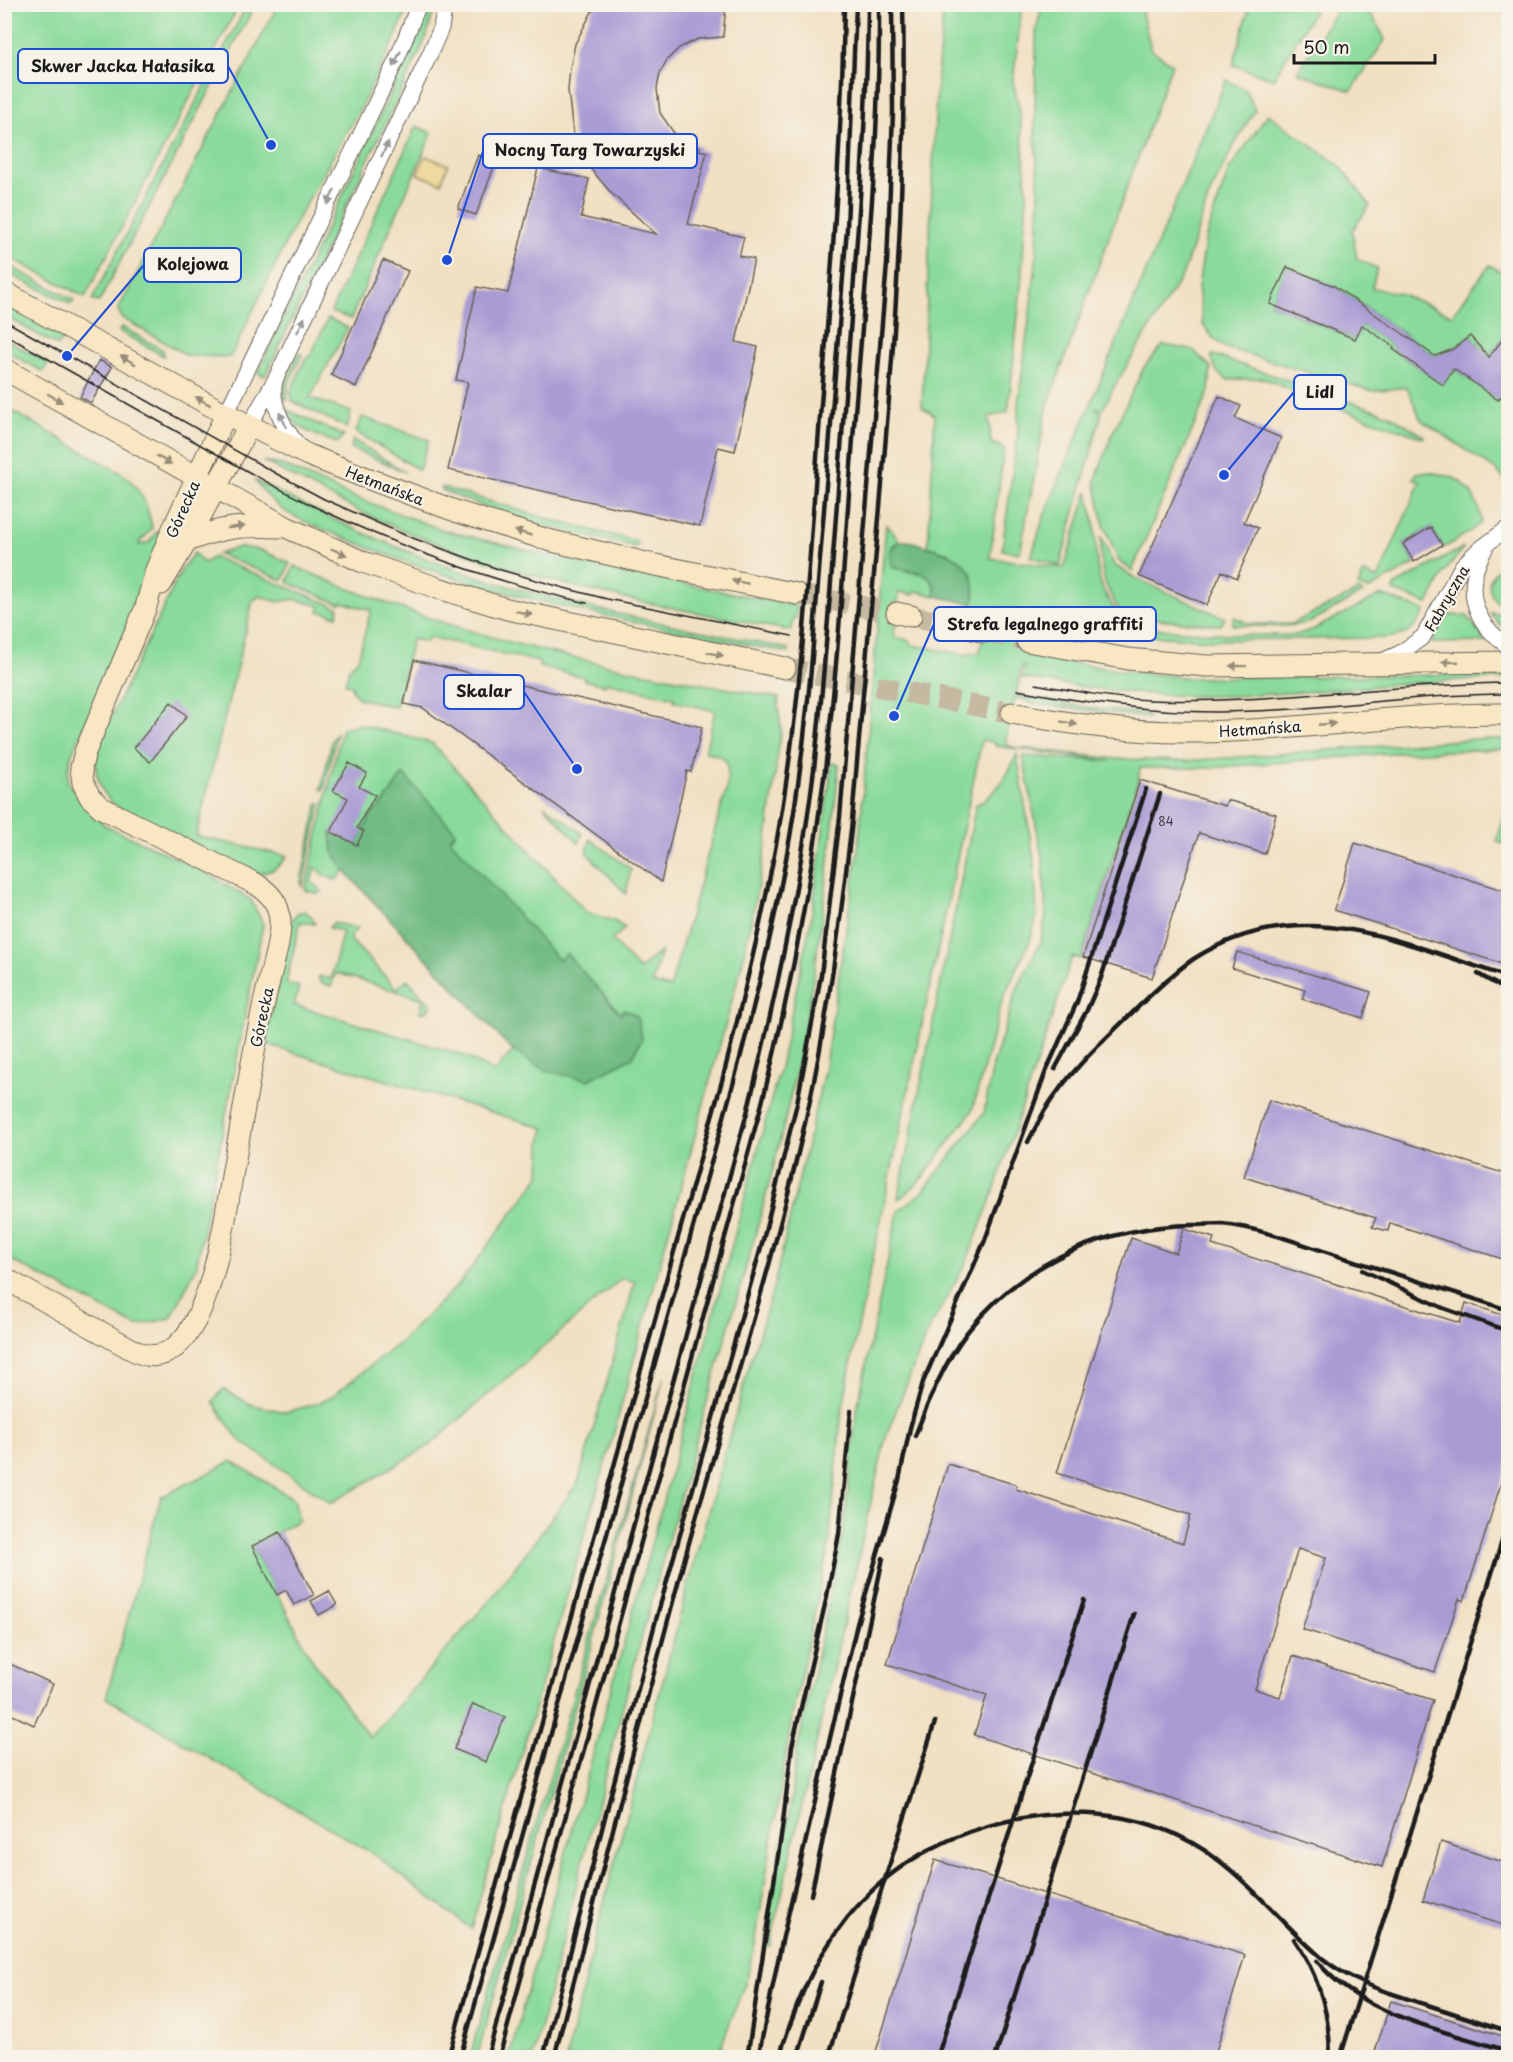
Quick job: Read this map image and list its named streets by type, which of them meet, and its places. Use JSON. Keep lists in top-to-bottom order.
{
  "streets": {
    "main road": ["Hetmańska", "Górecka"],
    "street": ["Fabryczna"]
  },
  "crossings": [
    ["Hetmańska", "Górecka"]
  ],
  "places": [
    "Skwer Jacka Hałasika",
    "Nocny Targ Towarzyski",
    "Kolejowa",
    "Lidl",
    "Strefa legalnego graffiti",
    "Skalar"
  ],
  "house_numbers": ["84"],
  "scale_bar": "50 m"
}
